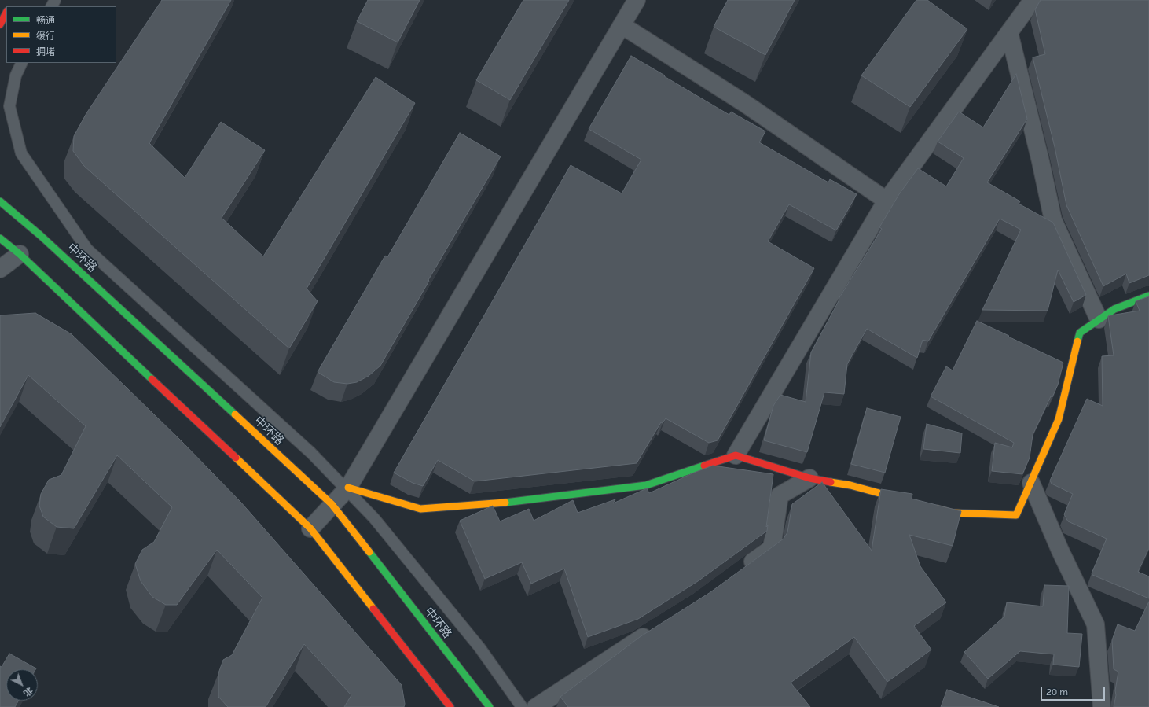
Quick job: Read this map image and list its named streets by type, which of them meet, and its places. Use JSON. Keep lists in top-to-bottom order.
{
  "streets": {
    "street": ["中环路"]
  },
  "legend": ["畅通", "缓行", "拥堵"],
  "scale_bar": "20 m",
  "north": "bottom right"
}
